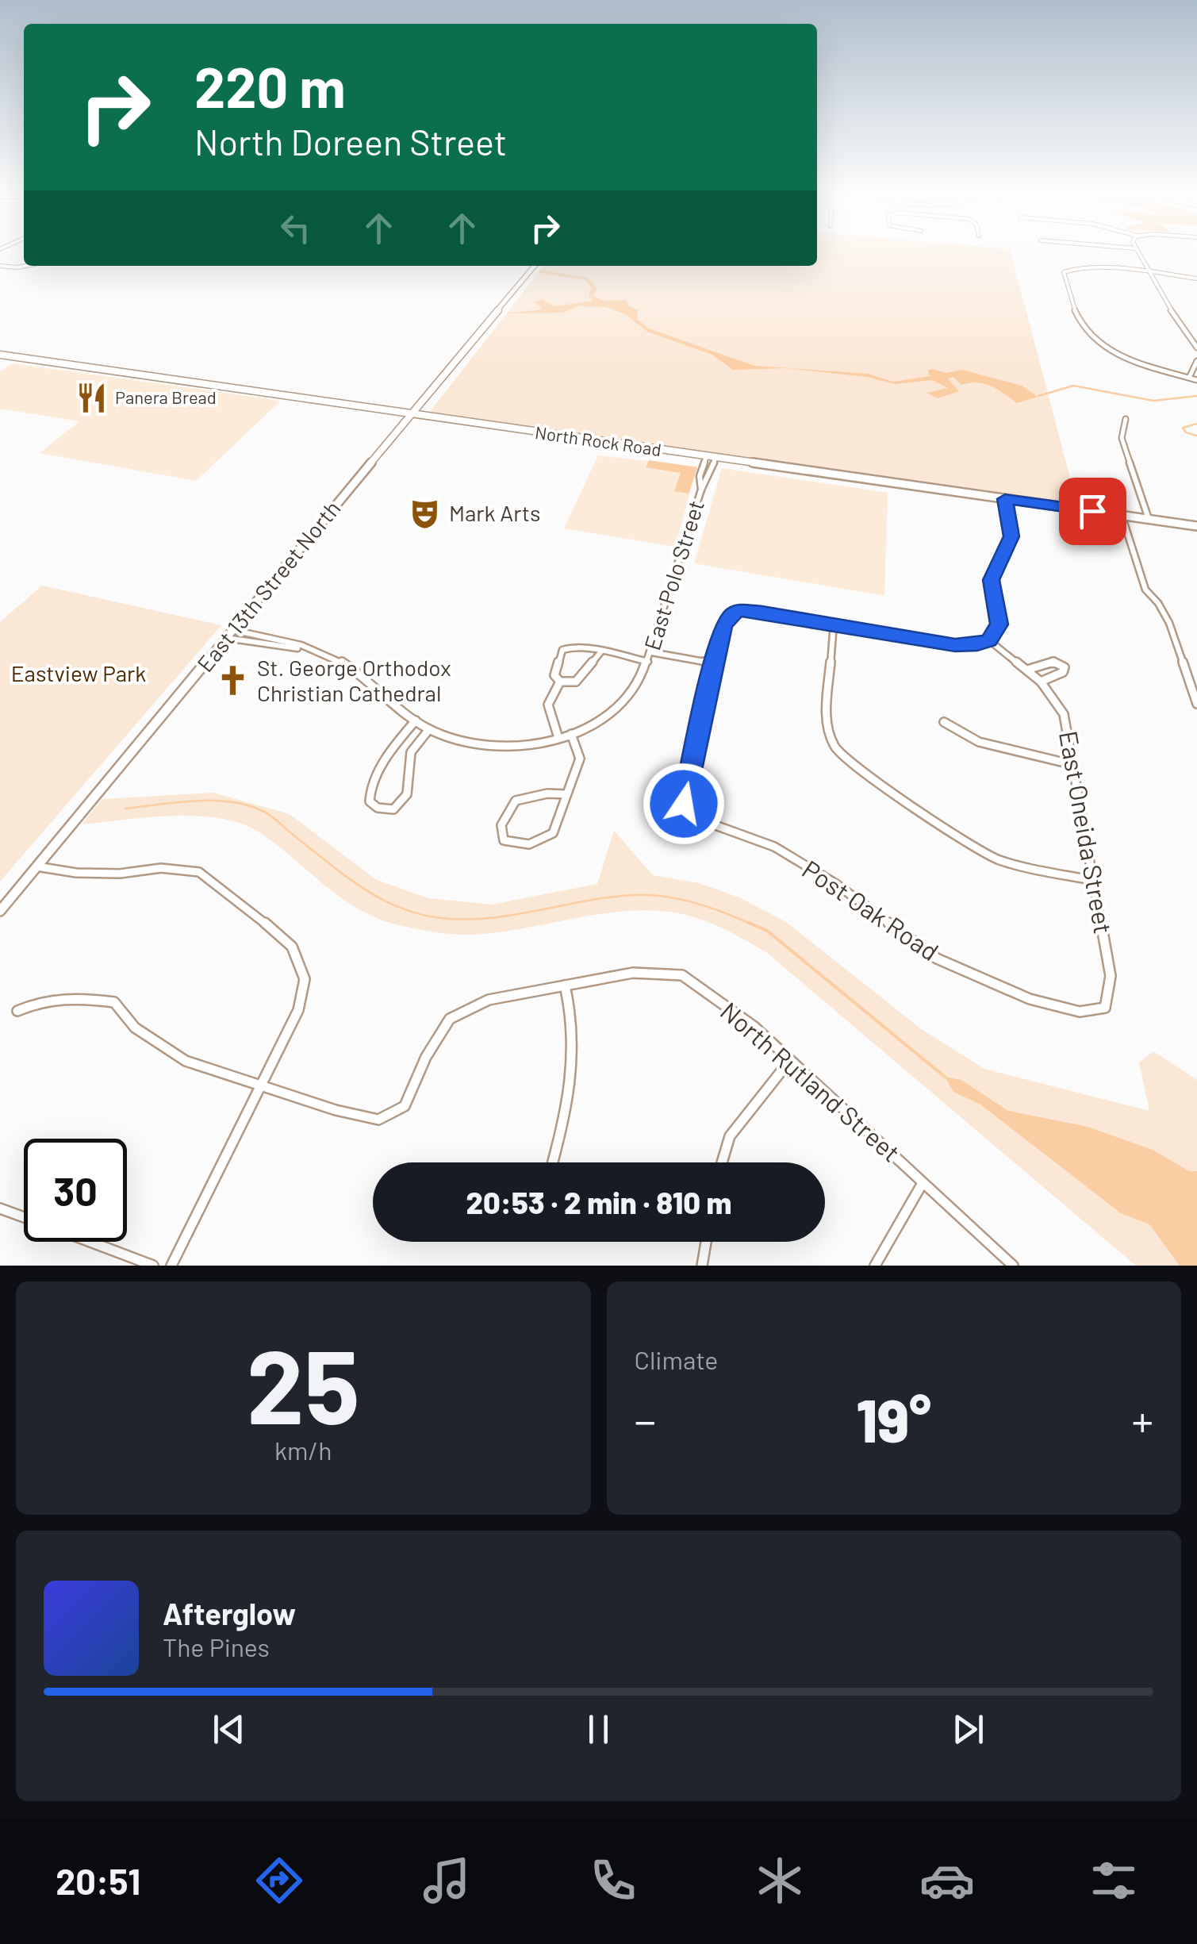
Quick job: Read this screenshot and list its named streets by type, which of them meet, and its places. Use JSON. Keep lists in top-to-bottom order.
{
  "streets": {
    "main road": ["North Rock Road", "East 13th Street North"],
    "street": [
      "East Polo Street",
      "East Oneida Street",
      "Post Oak Road",
      "North Rutland Street"
    ]
  },
  "crossings": [
    ["North Rock Road", "East Polo Street"],
    ["North Rock Road", "East 13th Street North"],
    ["East Oneida Street", "Post Oak Road"]
  ],
  "parks": ["Eastview Park"],
  "places": {
    "restaurant": ["Panera Bread"],
    "theatre": ["Mark Arts"],
    "church": ["St. George Orthodox Christian Cathedral"]
  },
  "page": {
    "turn": ["220 m", "North Doreen Street"],
    "limit": "30",
    "trip": "20:53 · 2 min · 810 m",
    "tile": [
      ["25", "km/h"],
      "Climate"
    ],
    "heat": ["−", "19°", "+"],
    "song": ["Afterglow", "The Pines"],
    "tabs": "20:51"
  }
}
